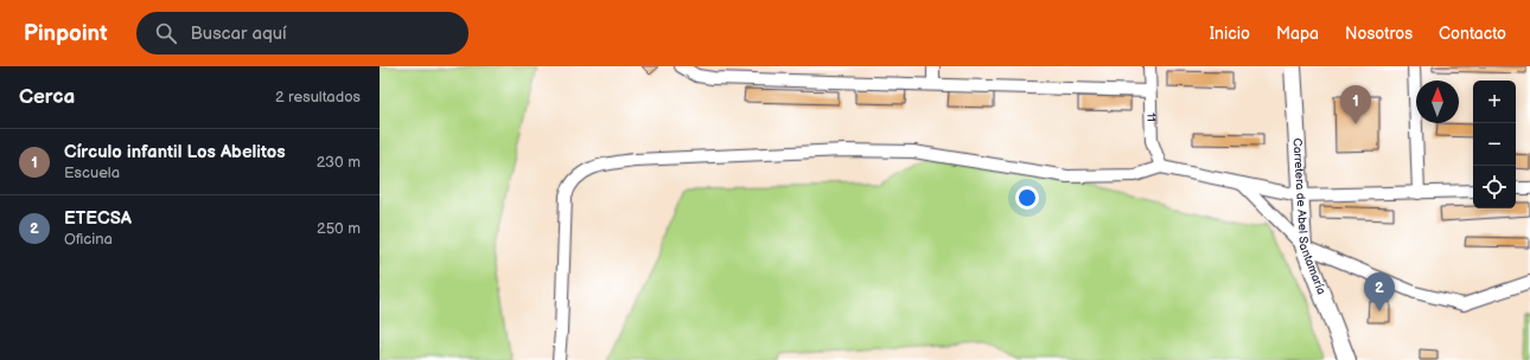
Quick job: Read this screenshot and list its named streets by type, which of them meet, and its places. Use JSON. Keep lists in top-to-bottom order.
{
  "streets": {
    "main road": ["Carretera de Abel Santamaría"],
    "street": ["11"]
  },
  "north": "top",
  "page": {
    "header": "Pinpoint",
    "search": "Buscar aquí",
    "nav": [
      "Inicio",
      "Mapa",
      "Nosotros",
      "Contacto"
    ],
    "heading": ["Cerca", "2 resultados"],
    "map_buttons": ["+", "−"],
    "pins": ["1", "2"],
    "list": [
      {
        "mark": "1",
        "name": "Círculo infantil Los Abelitos",
        "note": "Escuela",
        "value": "230 m"
      },
      {
        "mark": "2",
        "name": "ETECSA",
        "note": "Oficina",
        "value": "250 m"
      }
    ]
  }
}
